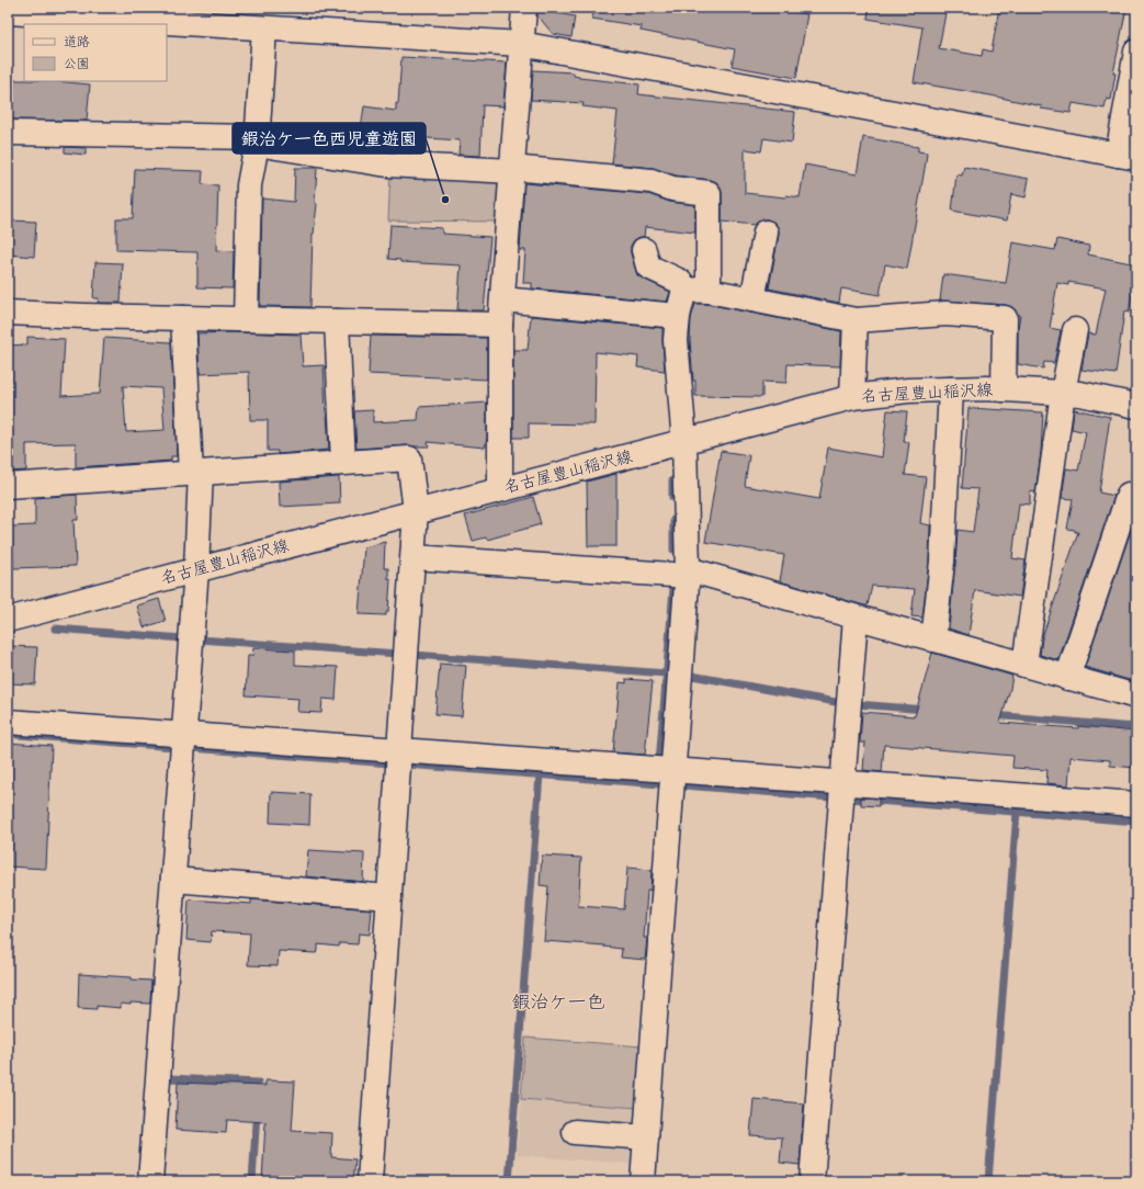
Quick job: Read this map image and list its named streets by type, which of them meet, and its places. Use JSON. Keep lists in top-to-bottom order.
{
  "streets": {
    "street": ["名古屋豊山稲沢線"]
  },
  "districts": ["鍜治ケ一色"],
  "places": ["鍜治ケ一色西児童遊園"],
  "legend": ["道路", "公園"]
}
